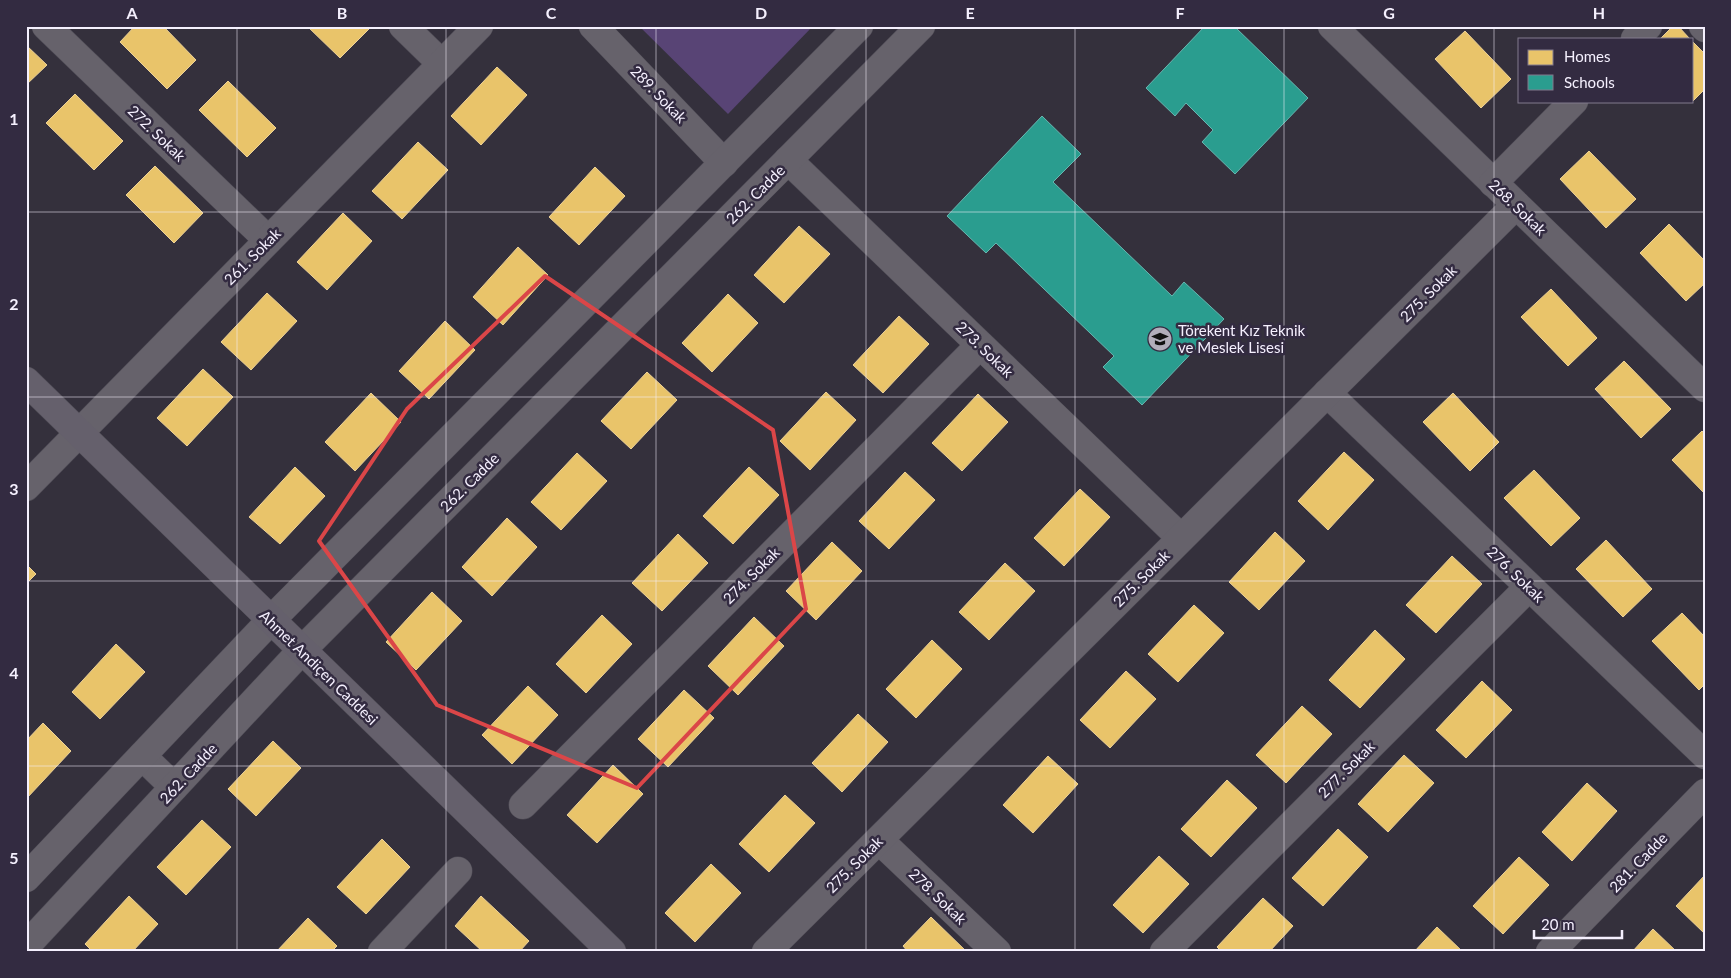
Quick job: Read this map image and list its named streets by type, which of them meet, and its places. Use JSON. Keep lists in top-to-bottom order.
{
  "streets": {
    "main road": ["Ahmet Andiçen Caddesi"],
    "street": [
      "289. Sokak",
      "272. Sokak",
      "262. Cadde",
      "268. Sokak",
      "261. Sokak",
      "275. Sokak",
      "273. Sokak",
      "276. Sokak",
      "274. Sokak",
      "277. Sokak",
      "281. Cadde",
      "278. Sokak"
    ]
  },
  "crossings": [
    ["272. Sokak", "261. Sokak"],
    ["262. Cadde", "273. Sokak"],
    ["262. Cadde", "Ahmet Andiçen Caddesi"],
    ["268. Sokak", "275. Sokak"],
    ["261. Sokak", "Ahmet Andiçen Caddesi"],
    ["275. Sokak", "273. Sokak"],
    ["275. Sokak", "276. Sokak"],
    ["275. Sokak", "278. Sokak"],
    ["273. Sokak", "274. Sokak"],
    ["276. Sokak", "277. Sokak"]
  ],
  "places": {
    "school or university": ["Törekent Kız Teknik ve Meslek Lisesi"]
  },
  "legend": ["Homes", "Schools"],
  "scale_bar": "20 m",
  "grid": {
    "columns": [
      "A",
      "B",
      "C",
      "D",
      "E",
      "F",
      "G",
      "H"
    ],
    "rows": [
      "1",
      "2",
      "3",
      "4",
      "5"
    ]
  }
}
